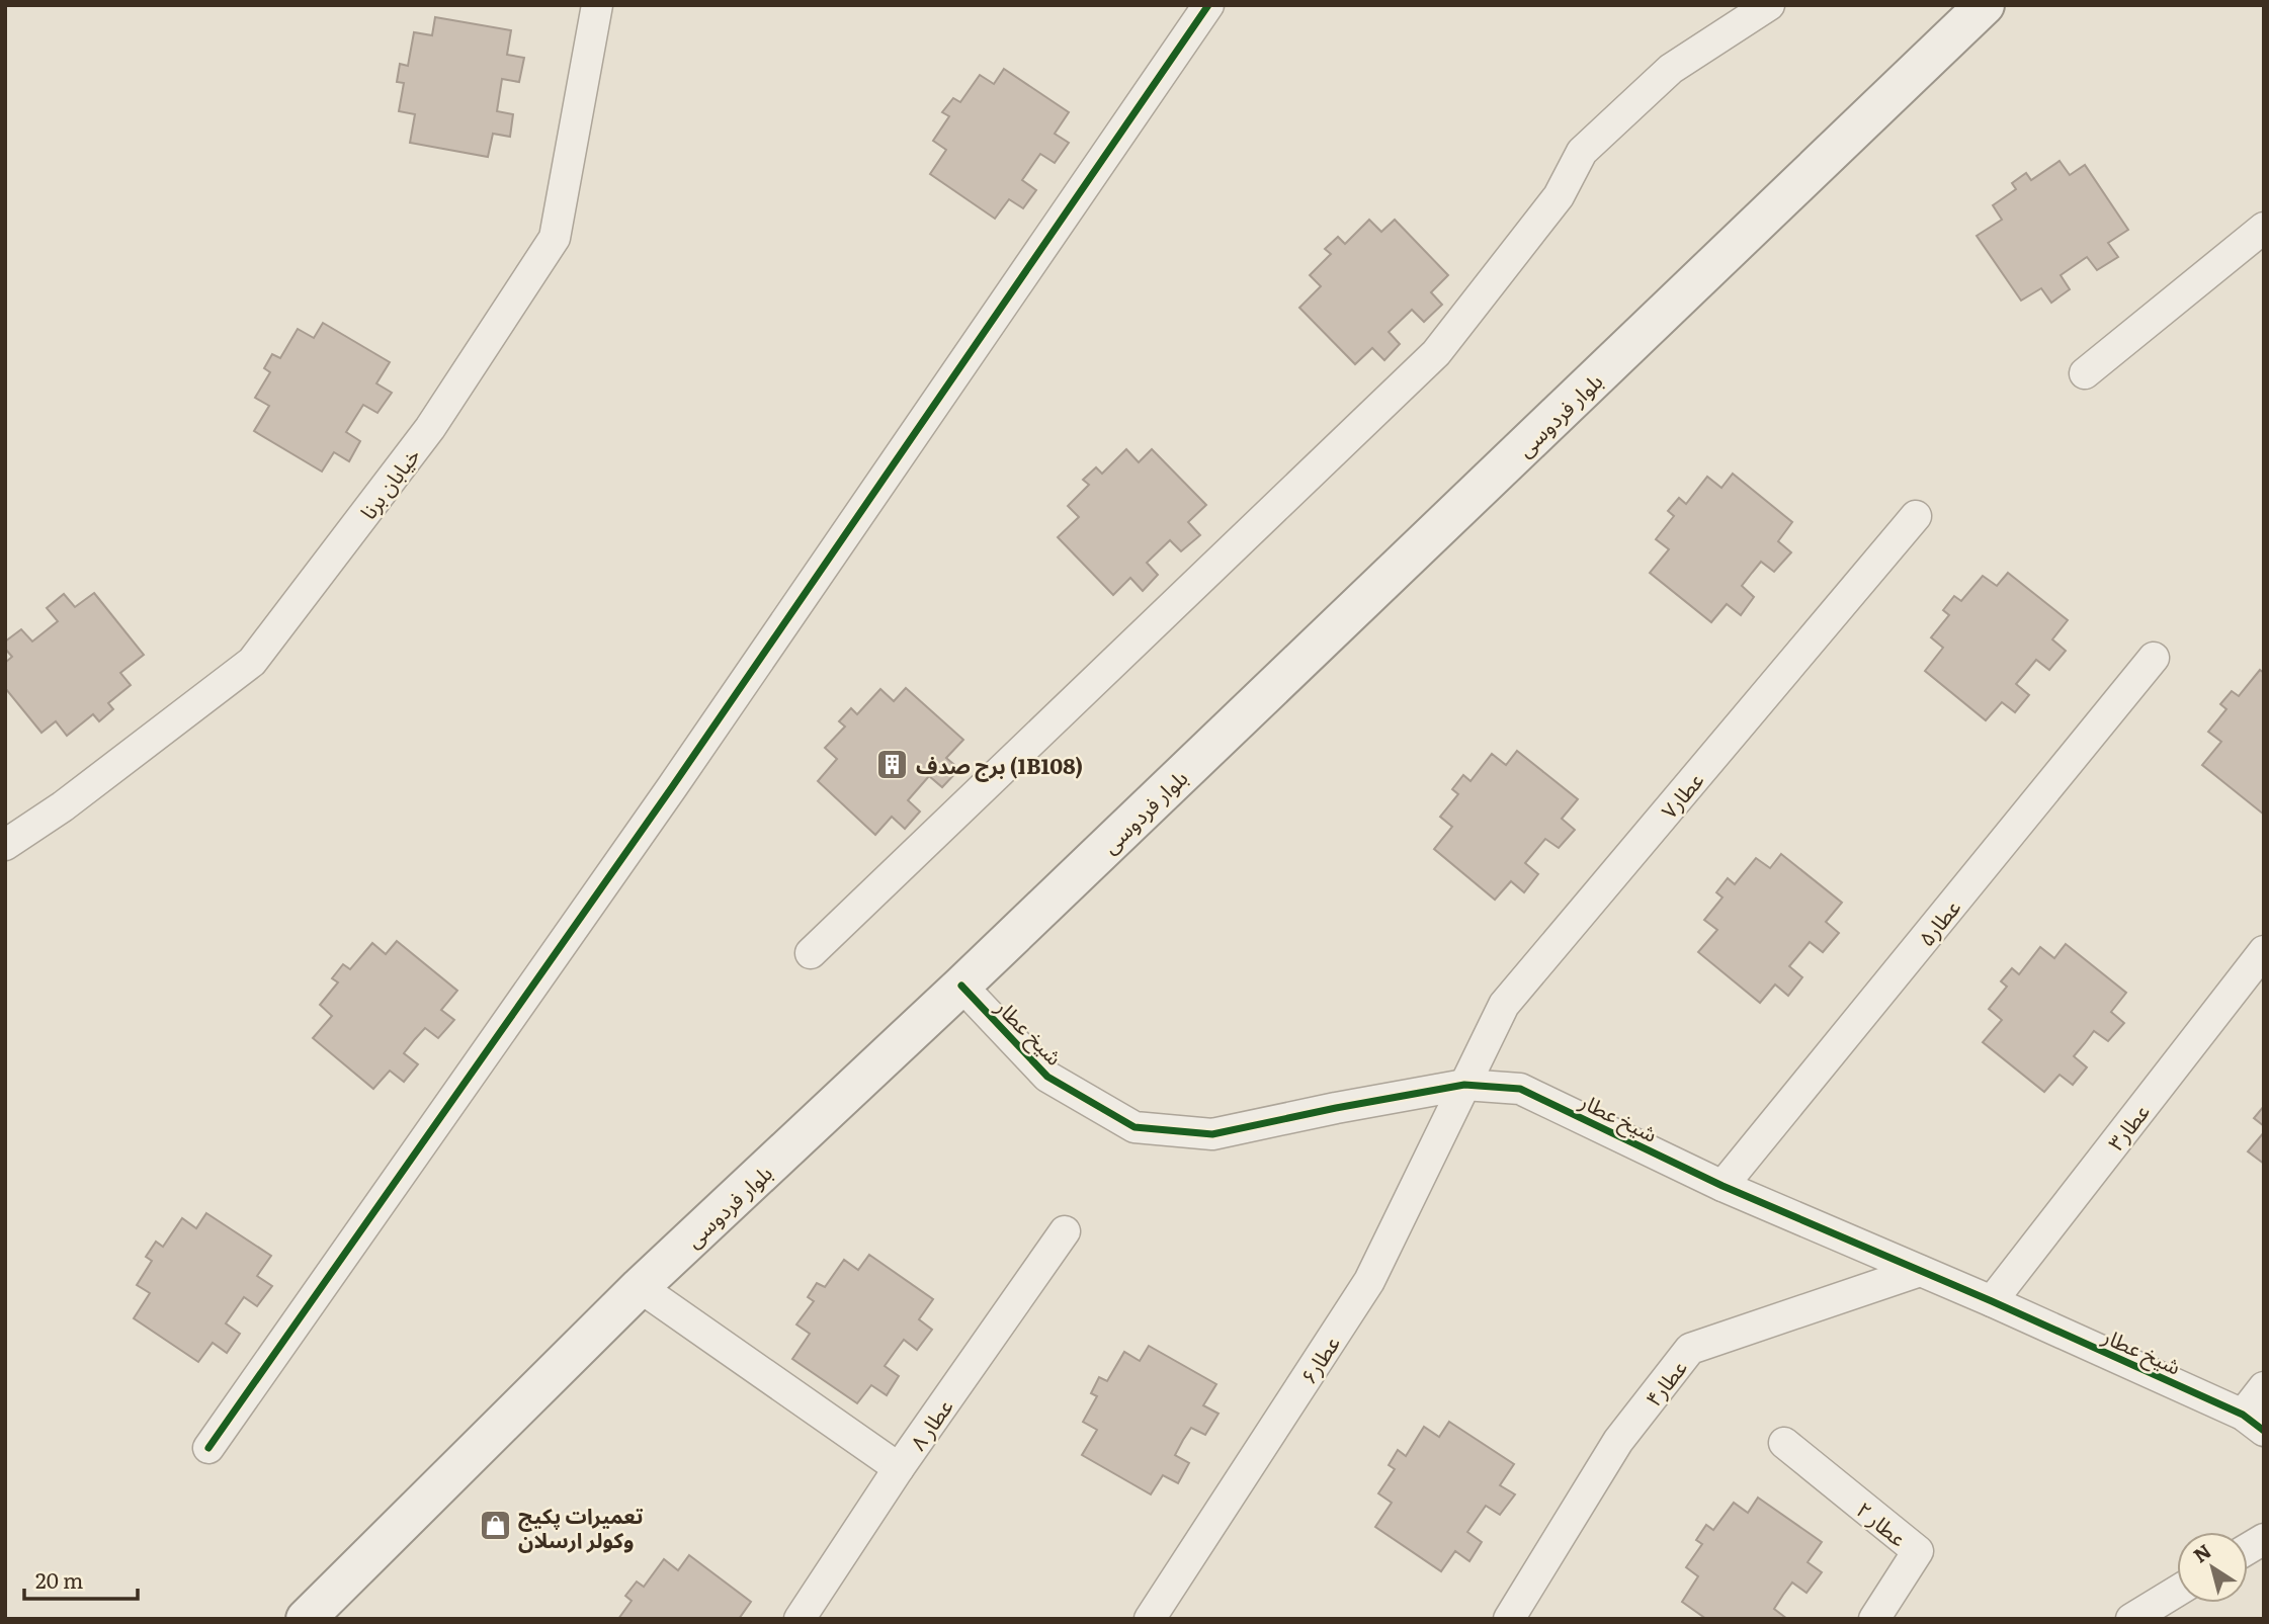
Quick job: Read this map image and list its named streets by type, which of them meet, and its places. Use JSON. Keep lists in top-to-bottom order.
{
  "streets": {
    "main road": ["بلوار فردوسی"],
    "street": [
      "خیابان برنا",
      "عطار۷",
      "عطار۵",
      "شیخ عطار",
      "عطار۳",
      "عطار۶",
      "عطار۴",
      "عطار ۸",
      "عطار ۲"
    ]
  },
  "crossings": [
    ["بلوار فردوسی", "شیخ عطار"],
    ["عطار۷", "شیخ عطار"],
    ["عطار۷", "عطار۶"],
    ["عطار۵", "شیخ عطار"],
    ["شیخ عطار", "عطار۳"],
    ["شیخ عطار", "عطار۶"],
    ["شیخ عطار", "عطار۴"]
  ],
  "places": {
    "building": ["برج صدف (1B108)"],
    "shop": ["تعمیرات پکیج وکولر ارسلان"]
  },
  "scale_bar": "20 m",
  "north": "top left"
}
